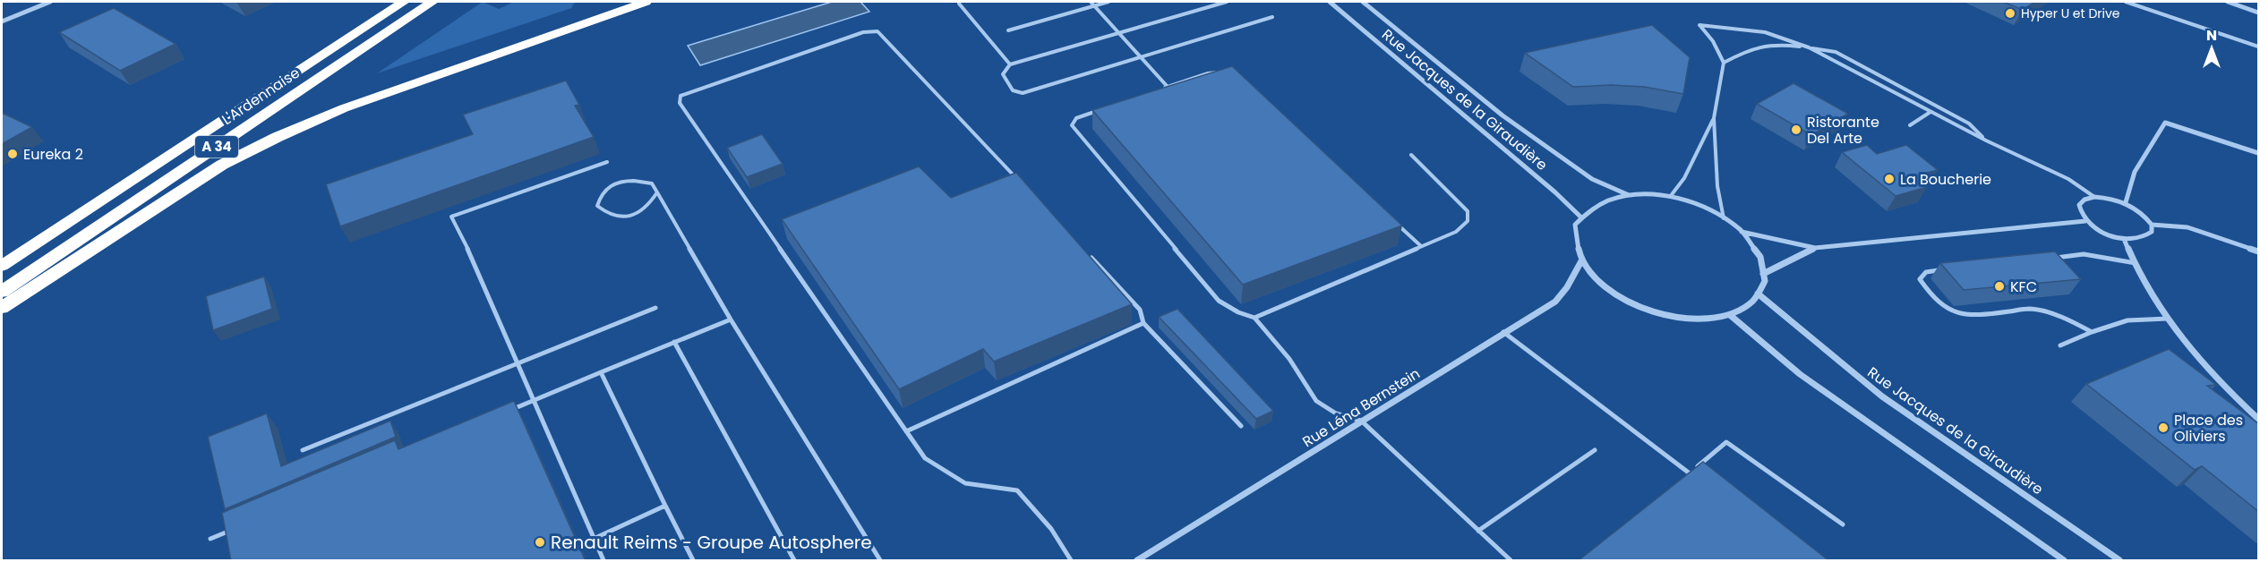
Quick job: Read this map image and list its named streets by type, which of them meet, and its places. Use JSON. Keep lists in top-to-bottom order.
{
  "streets": {
    "highway": ["L'Ardennaise", "A 34"],
    "street": ["Rue Jacques de la Giraudière", "Rue Léna Bernstein"]
  },
  "crossings": [
    ["Rue Jacques de la Giraudière", "Rue Léna Bernstein"]
  ],
  "places": [
    "Hyper U et Drive",
    "Ristorante Del Arte",
    "Eureka 2",
    "La Boucherie",
    "KFC",
    "Place des Oliviers",
    "Renault Reims - Groupe Autosphere"
  ],
  "north": "top"
}
